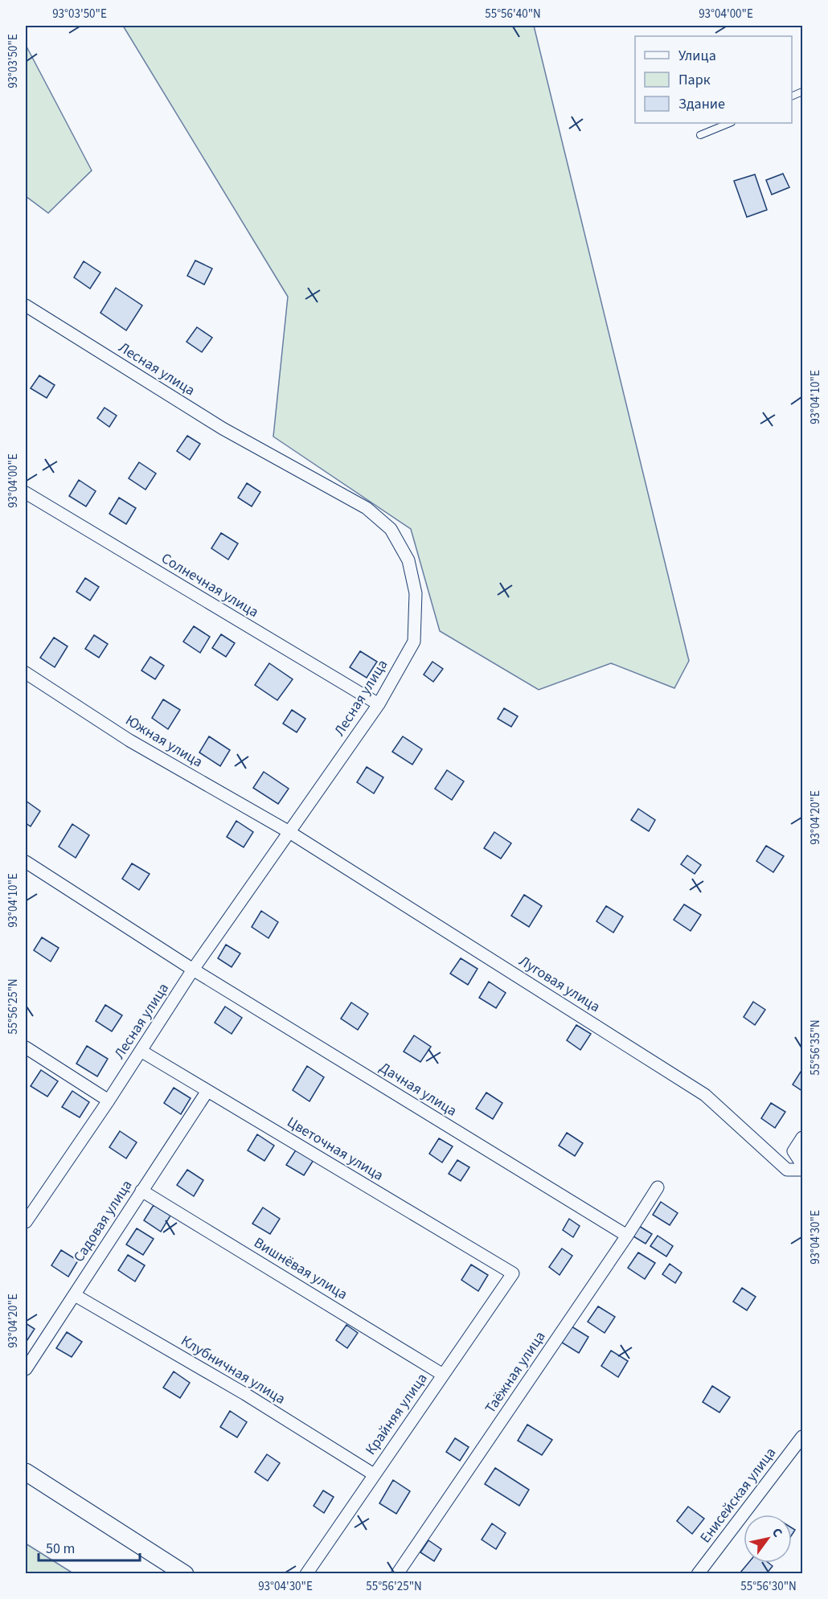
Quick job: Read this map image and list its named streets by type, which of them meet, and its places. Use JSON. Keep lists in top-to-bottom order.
{
  "streets": {
    "street": [
      "Лесная улица",
      "Солнечная улица",
      "Южная улица",
      "Луговая улица",
      "Дачная улица",
      "Цветочная улица",
      "Садовая улица",
      "Вишнёвая улица",
      "Клубничная улица",
      "Таёжная улица",
      "Крайняя улица",
      "Енисейская улица"
    ]
  },
  "crossings": [
    ["Лесная улица", "Солнечная улица"],
    ["Лесная улица", "Южная улица"],
    ["Лесная улица", "Луговая улица"],
    ["Лесная улица", "Дачная улица"],
    ["Лесная улица", "Цветочная улица"],
    ["Южная улица", "Луговая улица"],
    ["Дачная улица", "Таёжная улица"],
    ["Цветочная улица", "Садовая улица"],
    ["Цветочная улица", "Крайняя улица"],
    ["Садовая улица", "Вишнёвая улица"],
    ["Садовая улица", "Клубничная улица"],
    ["Вишнёвая улица", "Крайняя улица"],
    ["Клубничная улица", "Крайняя улица"]
  ],
  "legend": ["Улица", "Парк", "Здание"],
  "scale_bar": "50 m",
  "north": "top right",
  "coordinates": [
    "93°03'50\"E",
    "55°56'40\"N",
    "93°04'00\"E",
    "93°04'10\"E",
    "93°04'20\"E",
    "55°56'25\"N",
    "55°56'35\"N",
    "93°04'30\"E",
    "55°56'30\"N"
  ]
}
